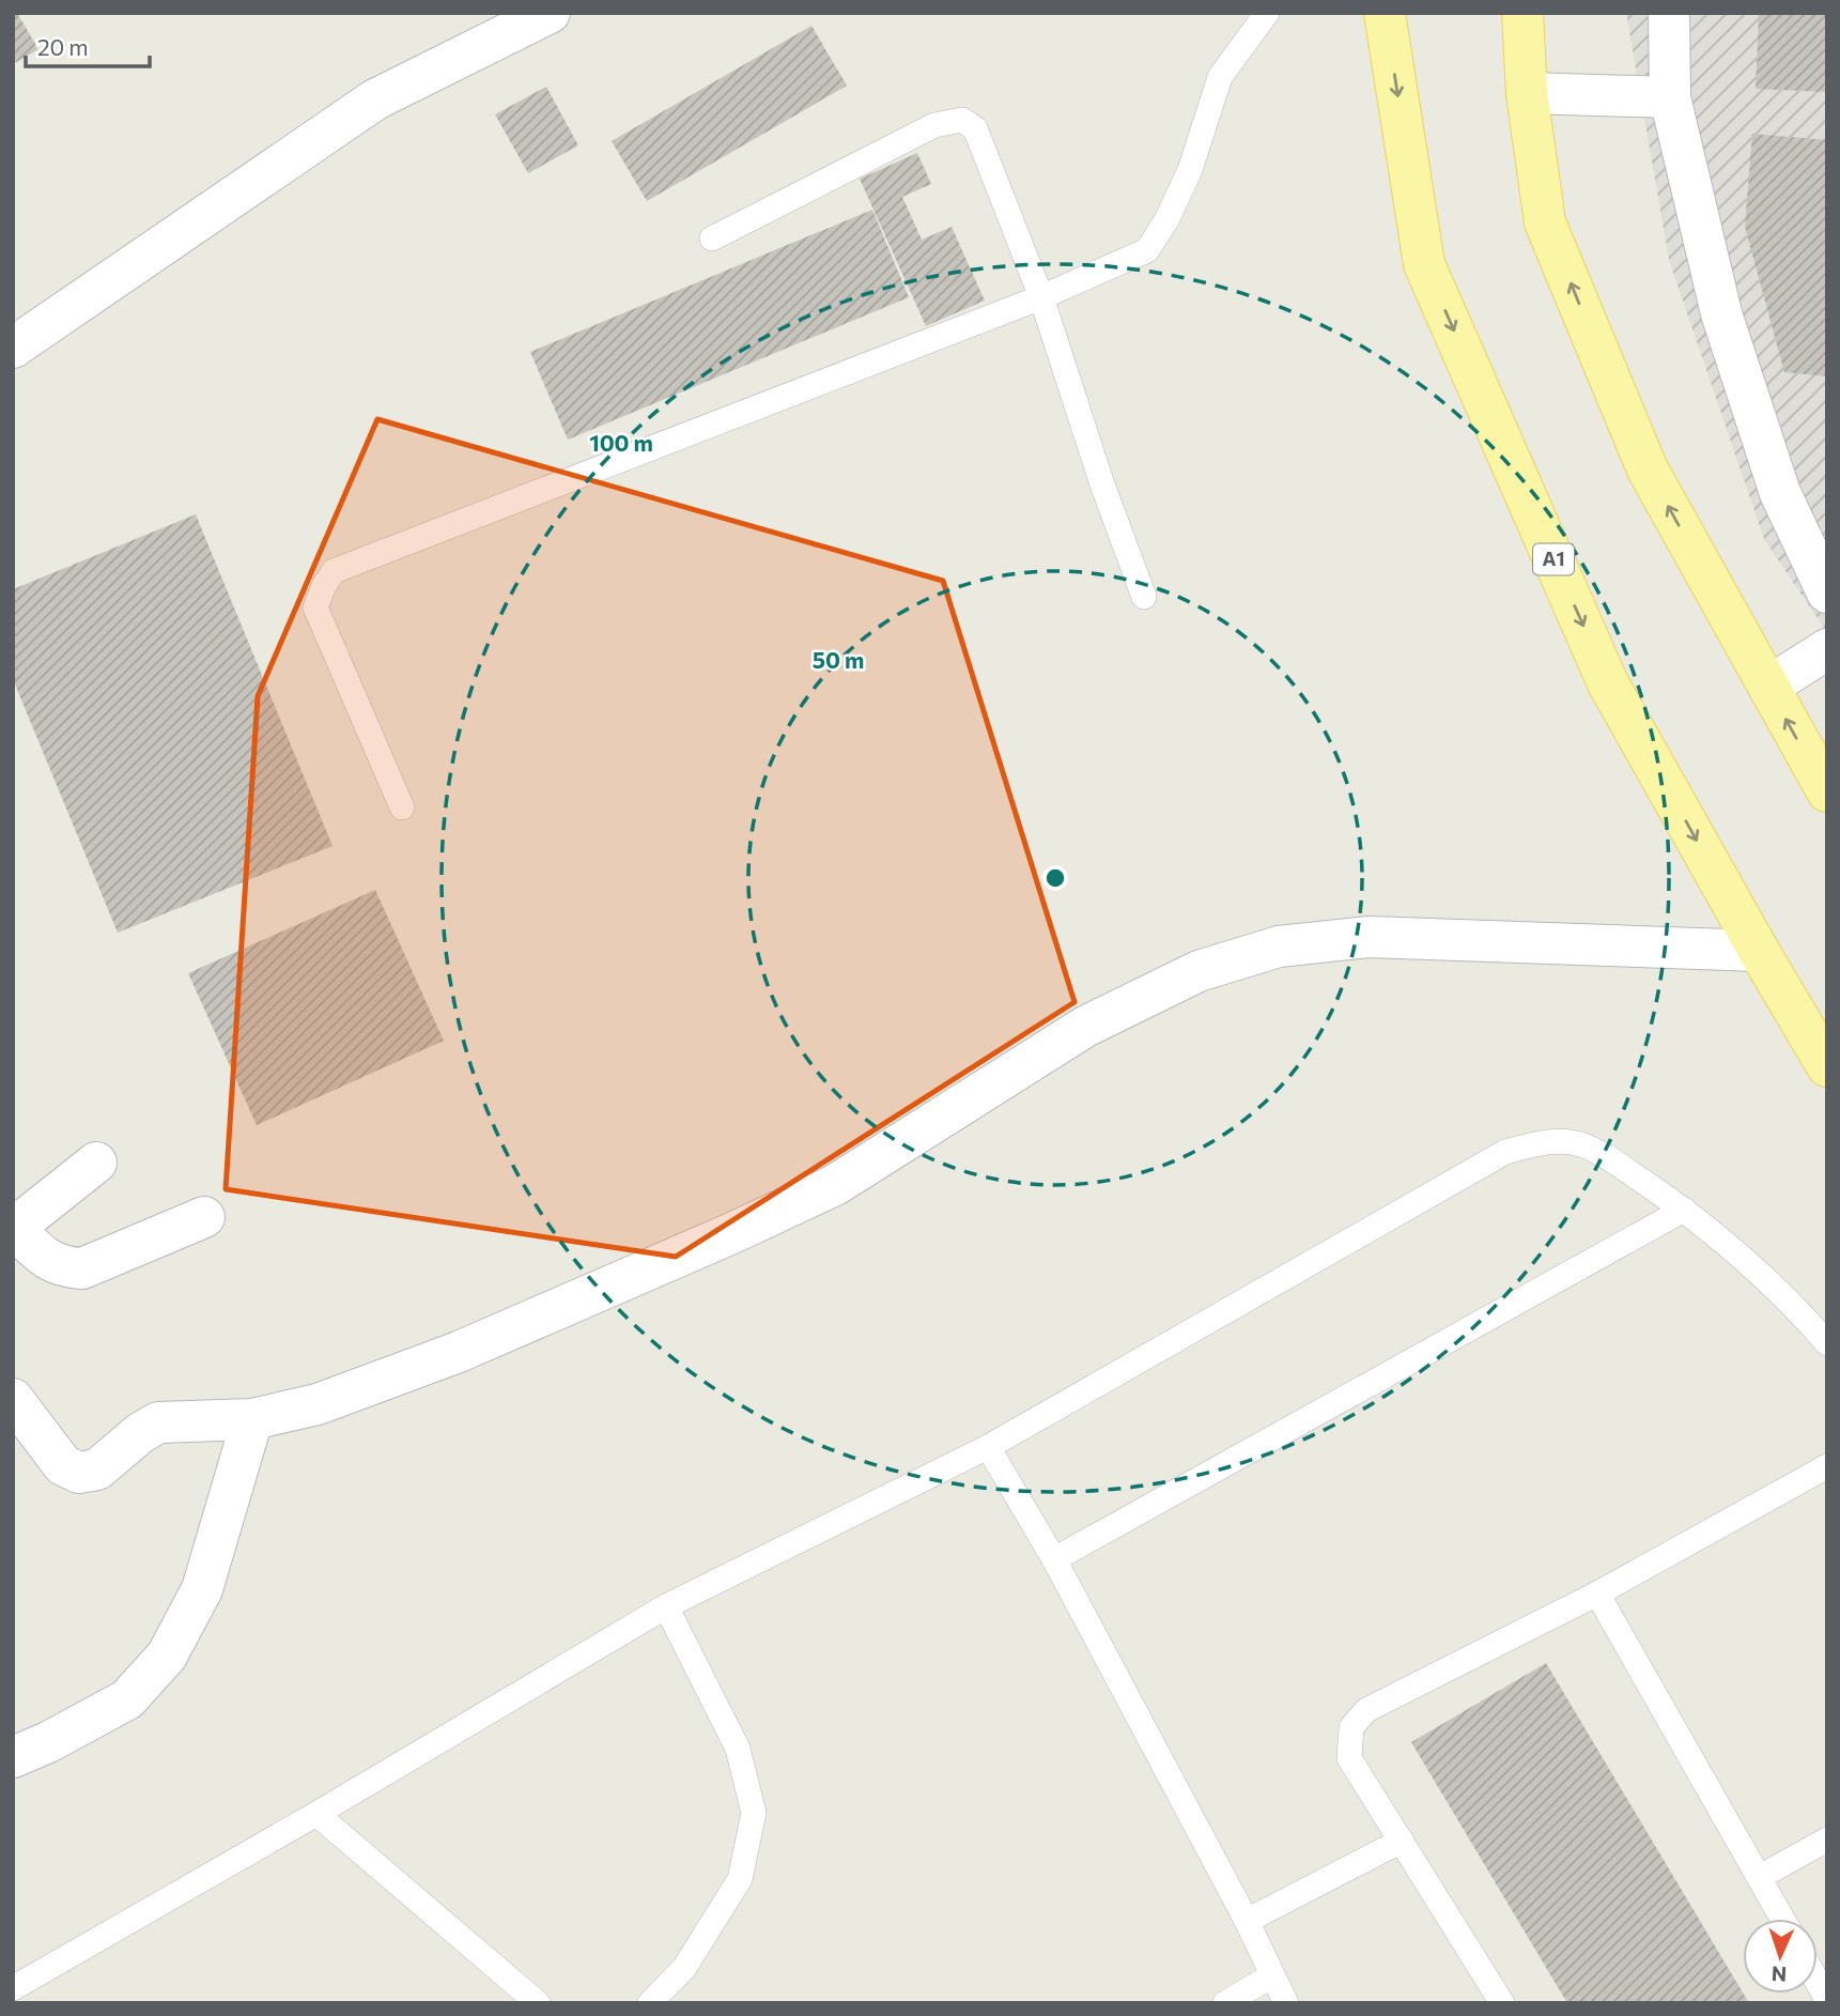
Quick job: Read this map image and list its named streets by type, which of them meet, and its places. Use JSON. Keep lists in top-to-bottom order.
{
  "streets": {
    "main road": ["A1"]
  },
  "scale_bar": "20 m",
  "north": "bottom",
  "rings": ["100 m", "50 m"]
}
